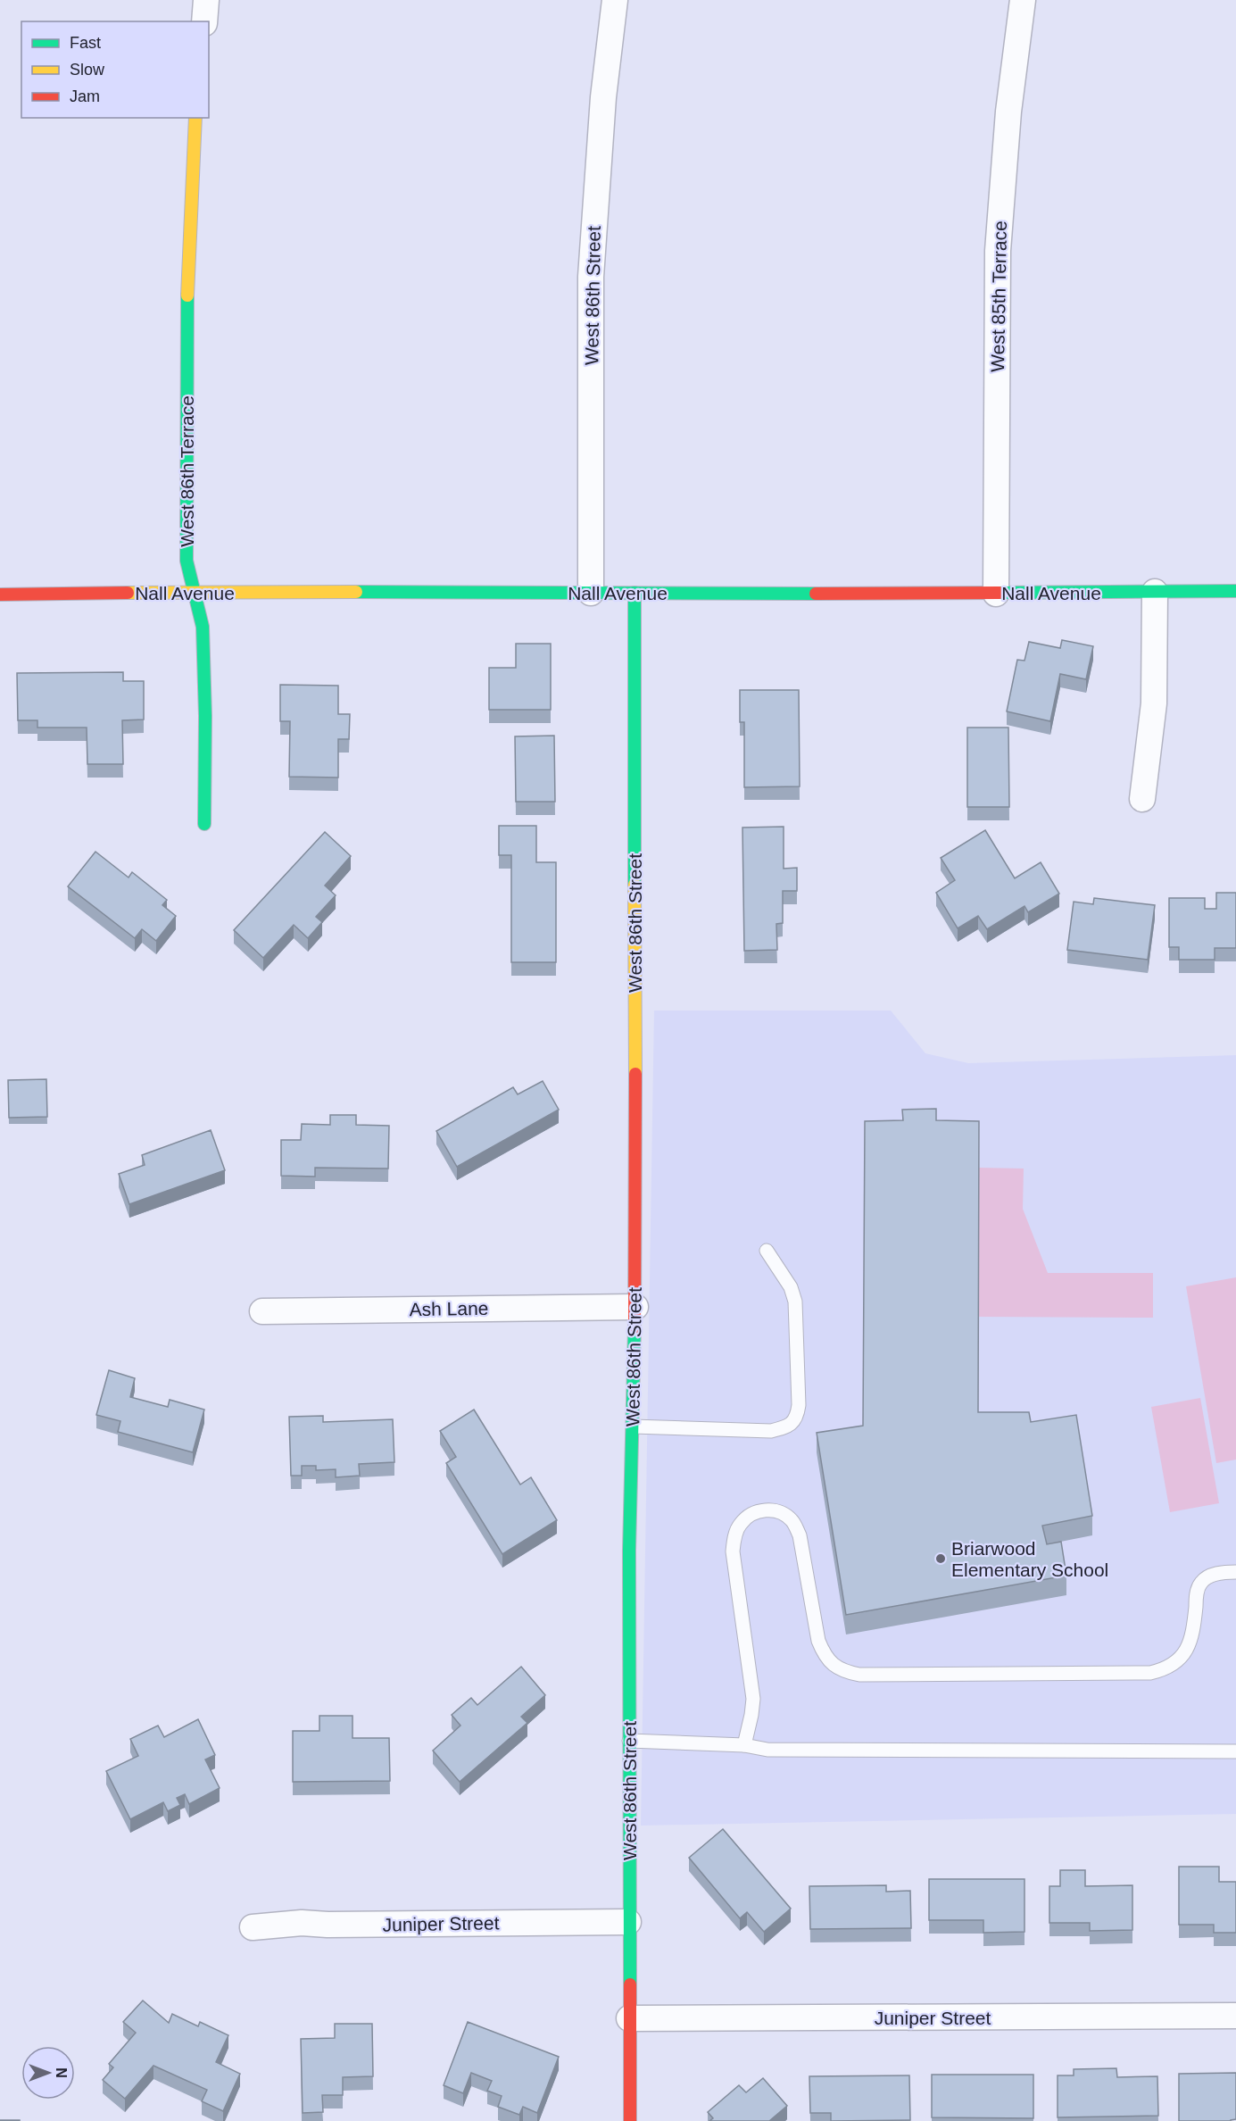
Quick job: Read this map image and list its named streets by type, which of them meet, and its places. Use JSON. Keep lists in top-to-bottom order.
{
  "streets": {
    "street": [
      "West 86th Street",
      "West 85th Terrace",
      "West 86th Terrace",
      "Nall Avenue",
      "Ash Lane",
      "Juniper Street"
    ]
  },
  "crossings": [
    ["West 86th Street", "Nall Avenue"],
    ["West 86th Street", "Ash Lane"],
    ["West 86th Street", "Juniper Street"],
    ["West 85th Terrace", "Nall Avenue"],
    ["West 86th Terrace", "Nall Avenue"]
  ],
  "places": ["Briarwood Elementary School"],
  "legend": ["Fast", "Slow", "Jam"],
  "north": "right"
}
